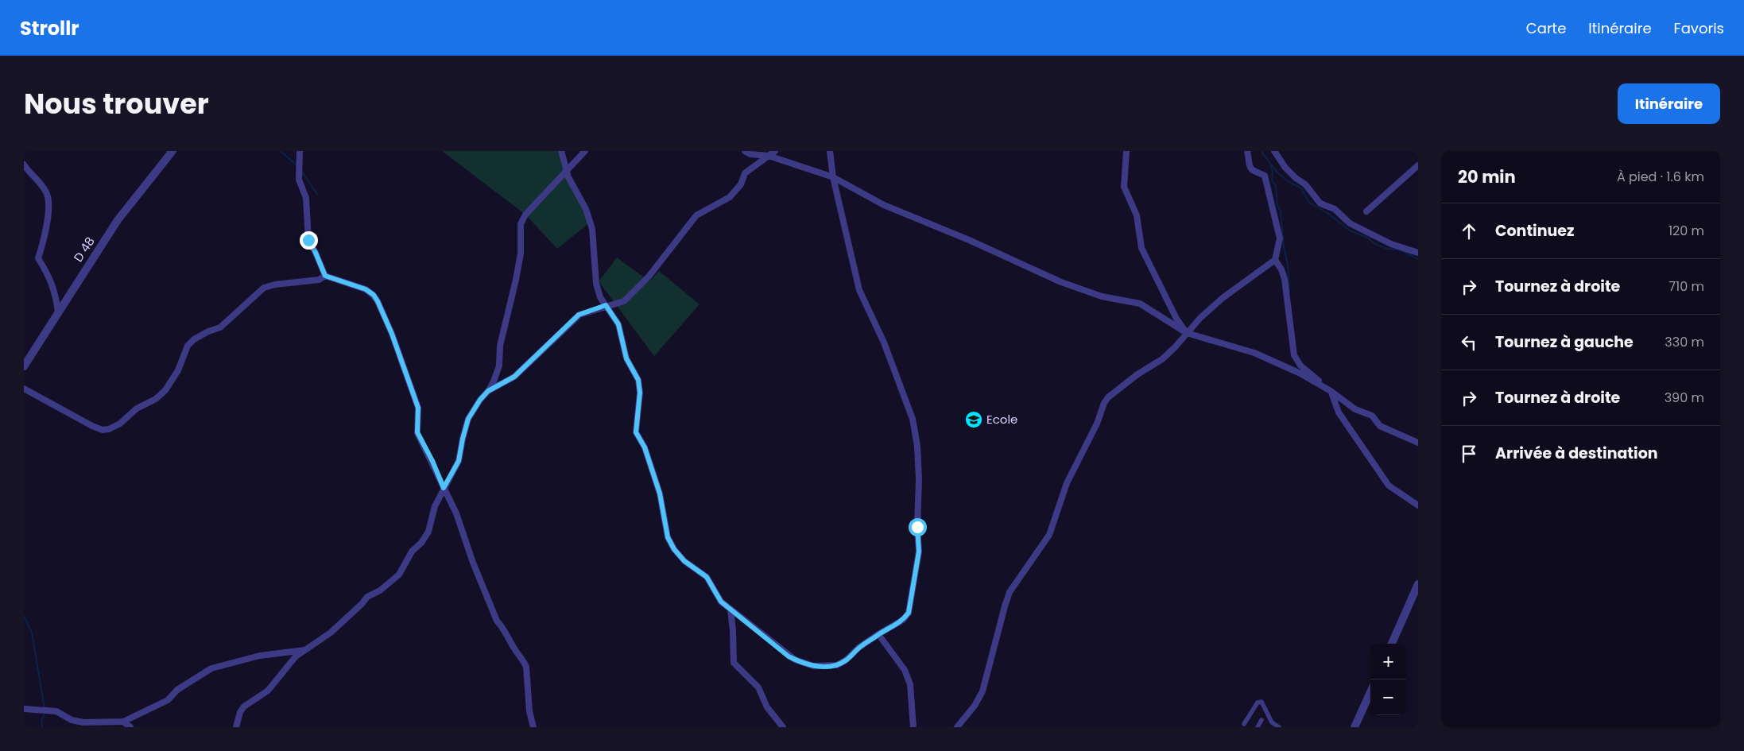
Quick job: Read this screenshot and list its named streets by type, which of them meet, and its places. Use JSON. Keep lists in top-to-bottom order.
{
  "streets": {
    "street": ["D 48"]
  },
  "places": {
    "school or university": ["Ecole"]
  },
  "page": {
    "header": "Strollr",
    "nav": ["Carte", "Itinéraire", "Favoris"],
    "title": "Nous trouver",
    "buttons": "Itinéraire",
    "heading": ["20 min", "À pied · 1.6 km"],
    "list": [
      ["Continuez", "120 m"],
      ["Tournez à droite", "710 m"],
      ["Tournez à gauche", "330 m"],
      ["Tournez à droite", "390 m"],
      "Arrivée à destination"
    ],
    "map_buttons": ["+", "−"]
  }
}
